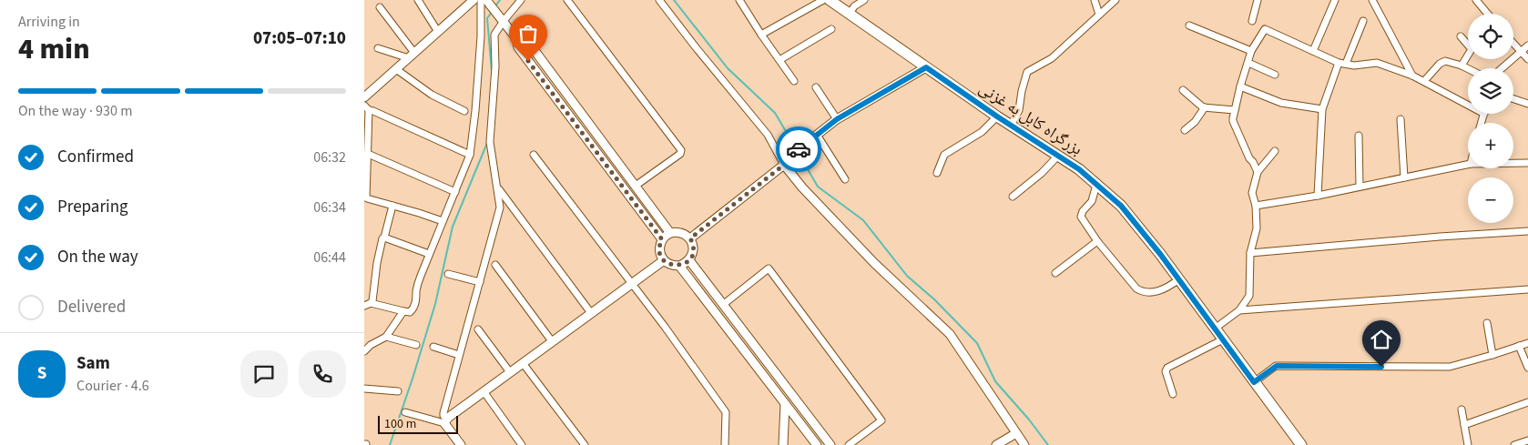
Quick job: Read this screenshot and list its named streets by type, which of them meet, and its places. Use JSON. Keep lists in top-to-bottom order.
{
  "streets": {
    "highway": ["بزرگراه کابل به غزنی"]
  },
  "scale_bar": "100 m",
  "page": {
    "heading": ["4 min", "Arriving in", "07:05–07:10"],
    "panel": ["Sam", "Courier · 4.6"],
    "map_buttons": ["+", "−"],
    "bar": "On the way · 930 m",
    "list": [
      ["Confirmed", "06:32"],
      ["Preparing", "06:34"],
      ["On the way", "06:44"],
      "Delivered"
    ],
    "round": "S",
    "scale": "100 m"
  }
}
